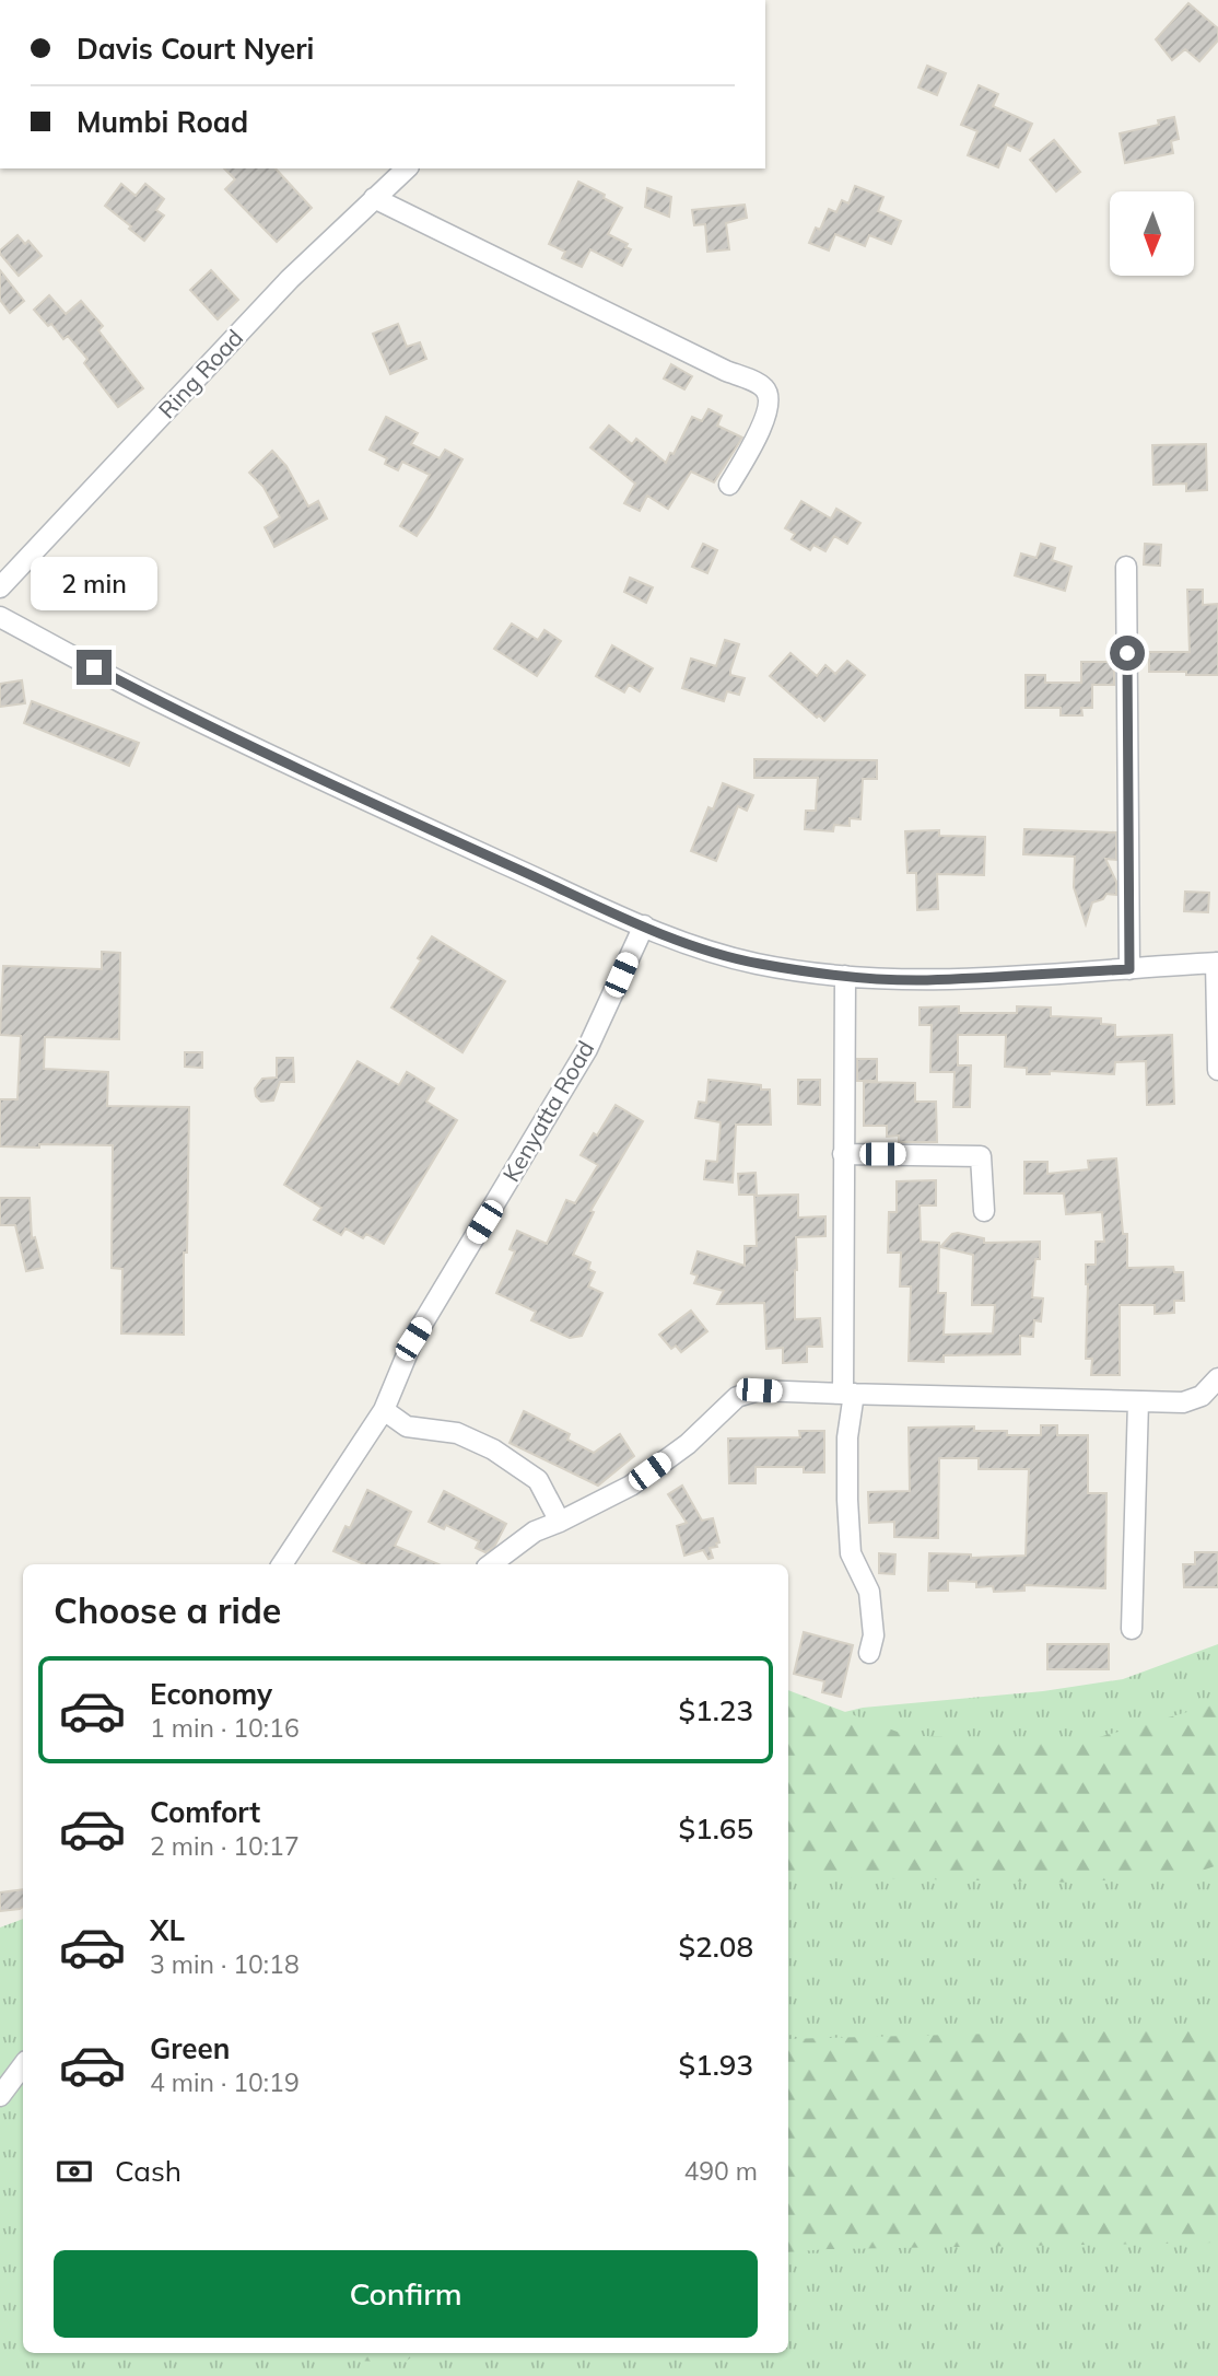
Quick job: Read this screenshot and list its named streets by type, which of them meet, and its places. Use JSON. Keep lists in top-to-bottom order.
{
  "streets": {
    "street": ["Ring Road", "Kenyatta Road"]
  },
  "north": "bottom",
  "page": {
    "banner": ["Davis Court Nyeri", "Mumbi Road"],
    "bubble": "2 min",
    "heading": "Choose a ride",
    "list": [
      {
        "name": "Economy",
        "note": "1 min · 10:16",
        "value": "$1.23"
      },
      {
        "name": "Comfort",
        "note": "2 min · 10:17",
        "value": "$1.65"
      },
      {
        "name": "XL",
        "note": "3 min · 10:18",
        "value": "$2.08"
      },
      {
        "name": "Green",
        "note": "4 min · 10:19",
        "value": "$1.93"
      }
    ],
    "pay": ["Cash", "490 m"],
    "buttons": "Confirm"
  }
}
